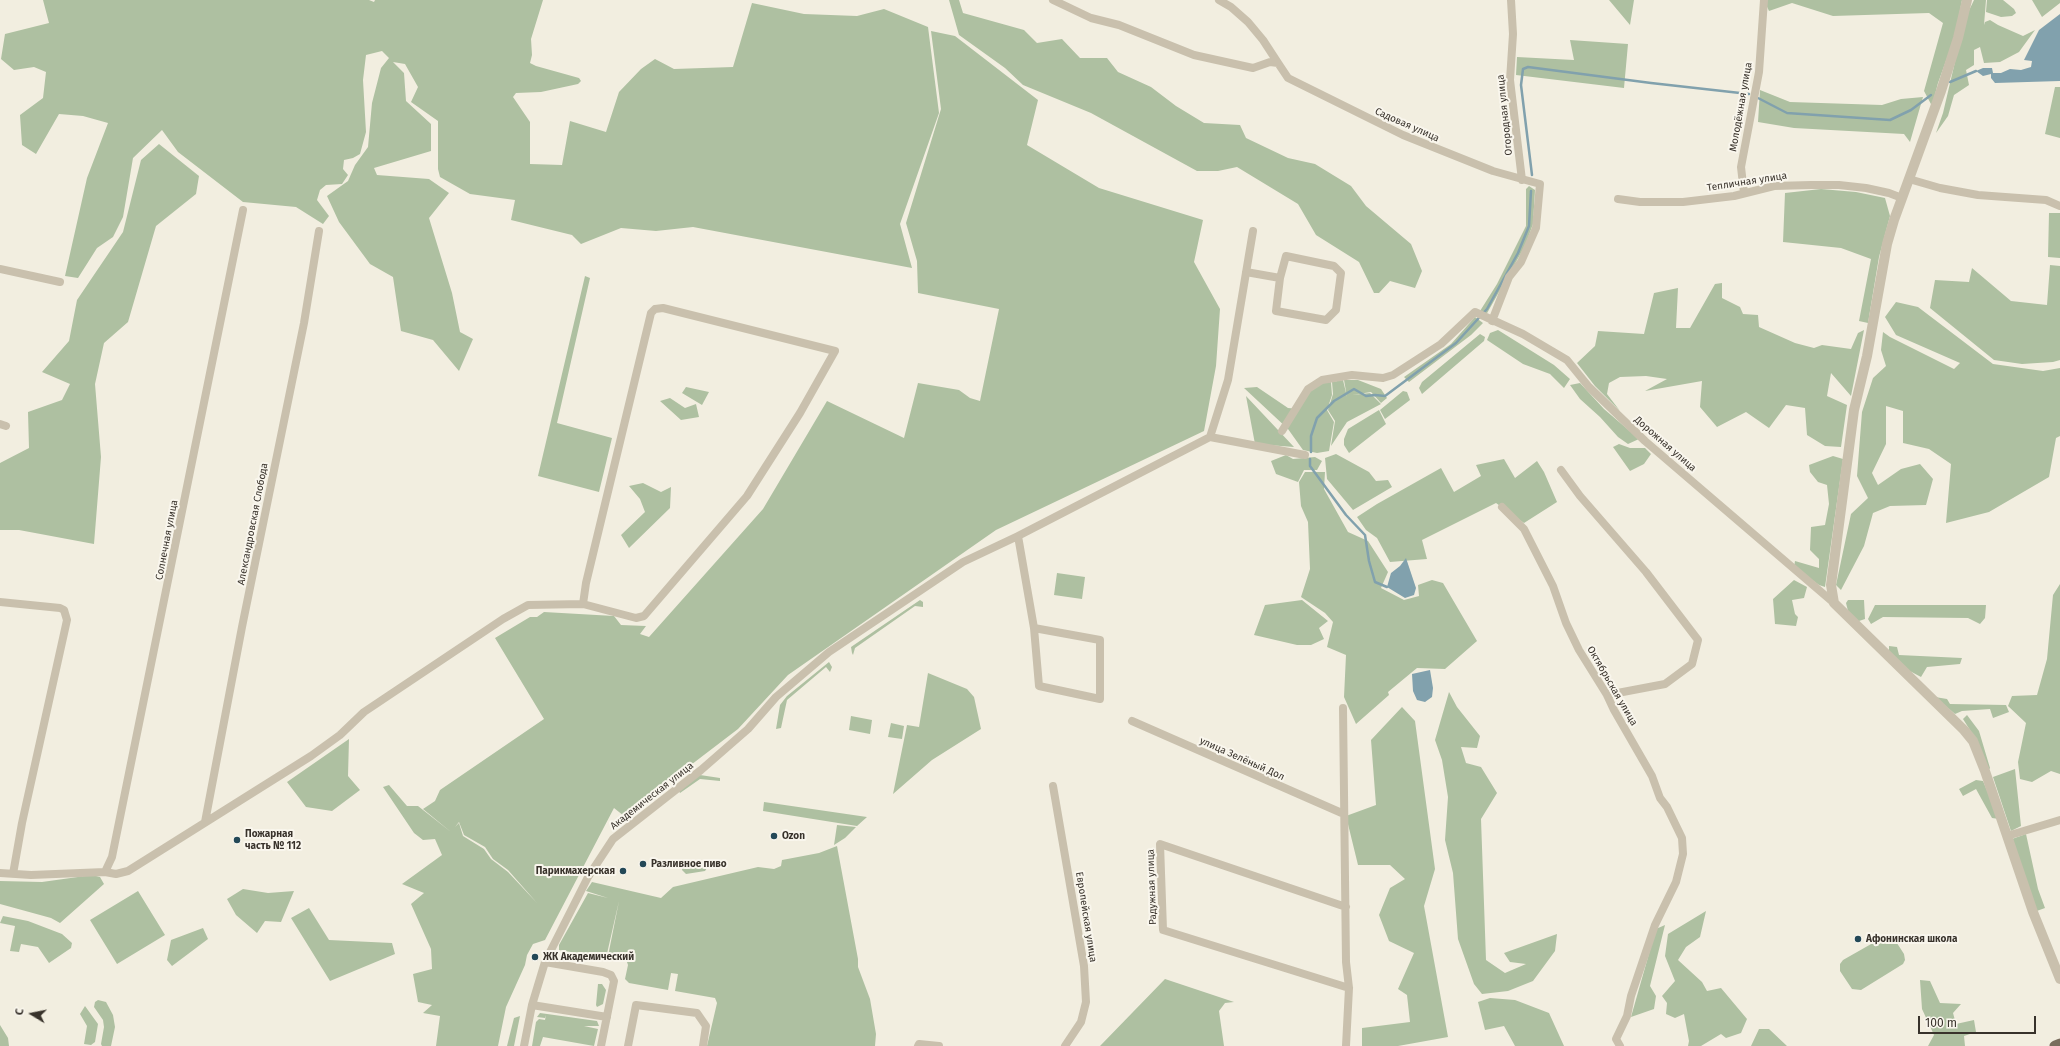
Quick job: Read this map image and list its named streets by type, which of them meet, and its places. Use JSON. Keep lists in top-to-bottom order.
{
  "streets": {
    "street": [
      "Молодёжная улица",
      "Огородная улица",
      "Садовая улица",
      "Тепличная улица",
      "Дорожная улица",
      "Александровская Слобода",
      "Солнечная улица",
      "Октябрьская улица",
      "улица Зелёный Дол",
      "Академическая улица",
      "Радужная улица",
      "Европейская улица"
    ]
  },
  "crossings": [
    ["Молодёжная улица", "Тепличная улица"],
    ["Огородная улица", "Садовая улица"],
    ["Садовая улица", "Дорожная улица"]
  ],
  "places": [
    "Ozon",
    "Пожарная часть № 112",
    "Разливное пиво",
    "Парикмахерская",
    "Афонинская школа",
    "ЖК Академический"
  ],
  "scale_bar": "100 m",
  "north": "left"
}
